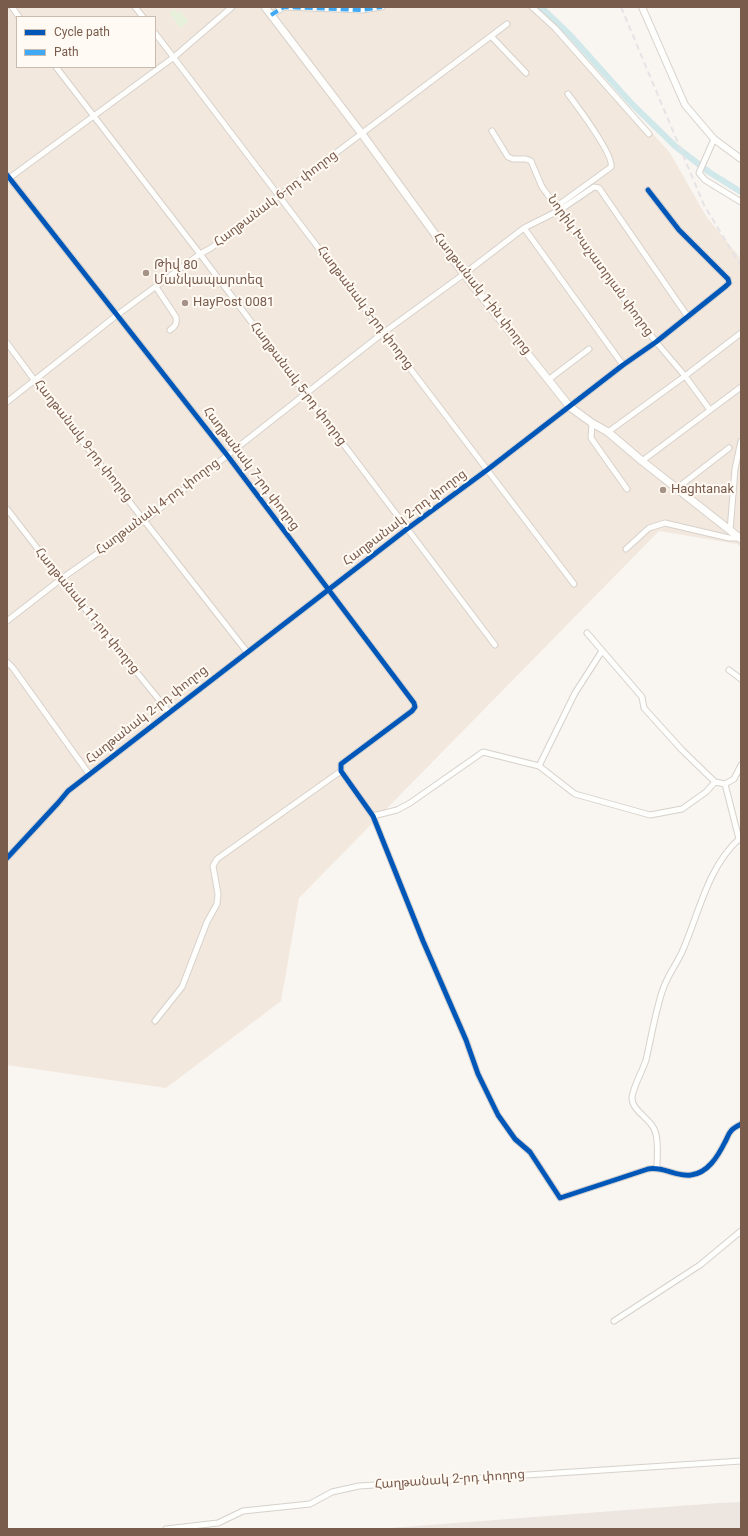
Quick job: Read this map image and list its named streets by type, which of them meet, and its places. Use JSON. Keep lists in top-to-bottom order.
{
  "streets": {
    "main road": ["Հաղթանակ 1-ին փողոց"],
    "street": [
      "Հաղթանակ 6-րդ փողոց",
      "Նորիկ Խաչատրյան փողոց",
      "Հաղթանակ 3-րդ փողոց",
      "Հաղթանակ 5-րդ փողոց",
      "Հաղթանակ 9-րդ փողոց",
      "Հաղթանակ 7-րդ փողոց",
      "Հաղթանակ 4-րդ փողոց",
      "Հաղթանակ 2-րդ փողոց",
      "Հաղթանակ 11-րդ փողոց"
    ]
  },
  "crossings": [
    ["Հաղթանակ 6-րդ փողոց", "Հաղթանակ 1-ին փողոց"],
    ["Հաղթանակ 6-րդ փողոց", "Հաղթանակ 3-րդ փողոց"],
    ["Հաղթանակ 6-րդ փողոց", "Հաղթանակ 5-րդ փողոց"],
    ["Հաղթանակ 6-րդ փողոց", "Հաղթանակ 9-րդ փողոց"],
    ["Հաղթանակ 6-րդ փողոց", "Հաղթանակ 7-րդ փողոց"],
    ["Նորիկ Խաչատրյան փողոց", "Հաղթանակ 4-րդ փողոց"],
    ["Նորիկ Խաչատրյան փողոց", "Հաղթանակ 2-րդ փողոց"],
    ["Հաղթանակ 1-ին փողոց", "Հաղթանակ 4-րդ փողոց"],
    ["Հաղթանակ 1-ին փողոց", "Հաղթանակ 2-րդ փողոց"],
    ["Հաղթանակ 3-րդ փողոց", "Հաղթանակ 4-րդ փողոց"],
    ["Հաղթանակ 3-րդ փողոց", "Հաղթանակ 2-րդ փողոց"],
    ["Հաղթանակ 5-րդ փողոց", "Հաղթանակ 4-րդ փողոց"],
    ["Հաղթանակ 5-րդ փողոց", "Հաղթանակ 2-րդ փողոց"],
    ["Հաղթանակ 9-րդ փողոց", "Հաղթանակ 4-րդ փողոց"],
    ["Հաղթանակ 9-րդ փողոց", "Հաղթանակ 2-րդ փողոց"],
    ["Հաղթանակ 7-րդ փողոց", "Հաղթանակ 4-րդ փողոց"],
    ["Հաղթանակ 7-րդ փողոց", "Հաղթանակ 2-րդ փողոց"],
    ["Հաղթանակ 4-րդ փողոց", "Հաղթանակ 11-րդ փողոց"],
    ["Հաղթանակ 2-րդ փողոց", "Հաղթանակ 11-րդ փողոց"]
  ],
  "places": ["Թիվ 80 Մանկապարտեզ", "HayPost 0081", "Haghtanak"],
  "legend": ["Cycle path", "Path"]
}
